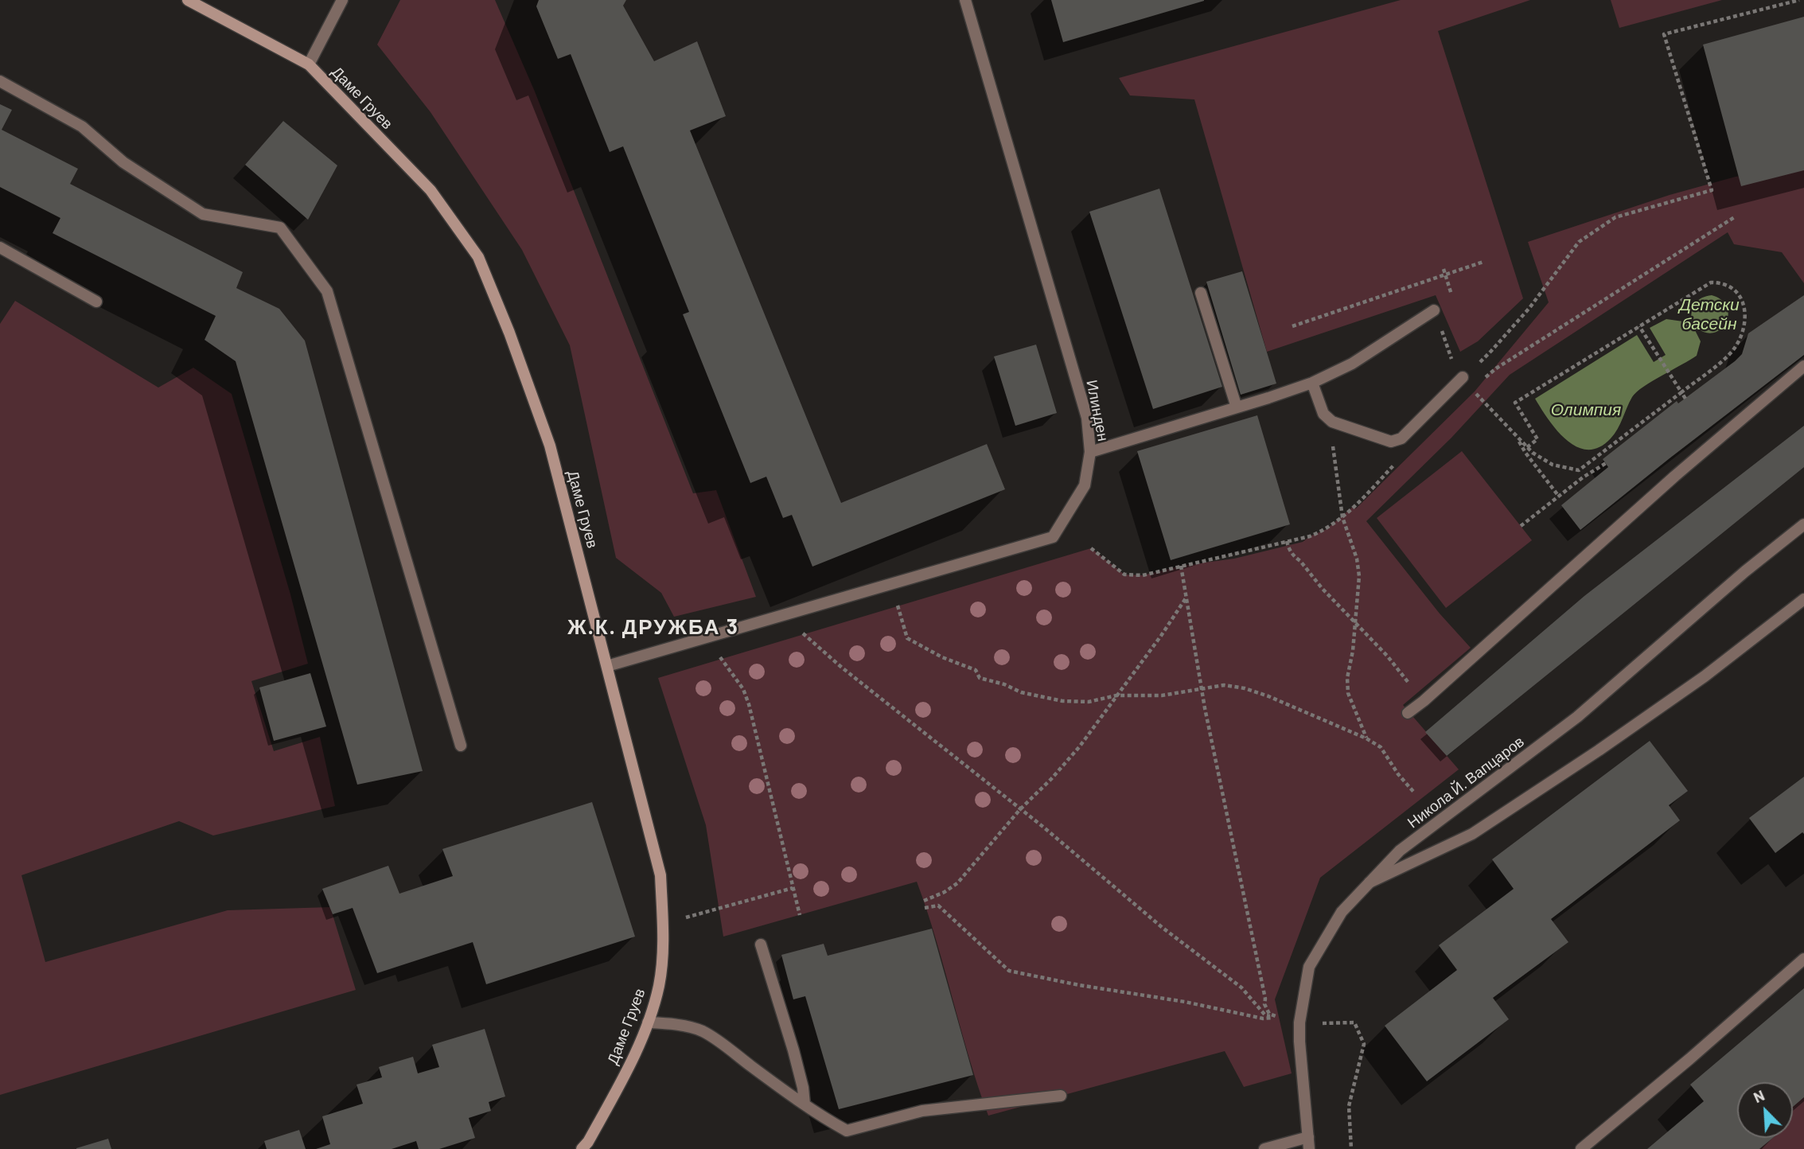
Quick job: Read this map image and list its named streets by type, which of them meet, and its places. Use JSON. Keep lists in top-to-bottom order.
{
  "streets": {
    "main road": ["Даме Груев"],
    "street": ["Илинден", "Никола Й. Вапцаров"]
  },
  "crossings": [
    ["Даме Груев", "Илинден"]
  ],
  "districts": ["Ж.К. ДРУЖБА 3"],
  "water": ["Детски басейн", "Олимпия"],
  "north": "top left"
}
